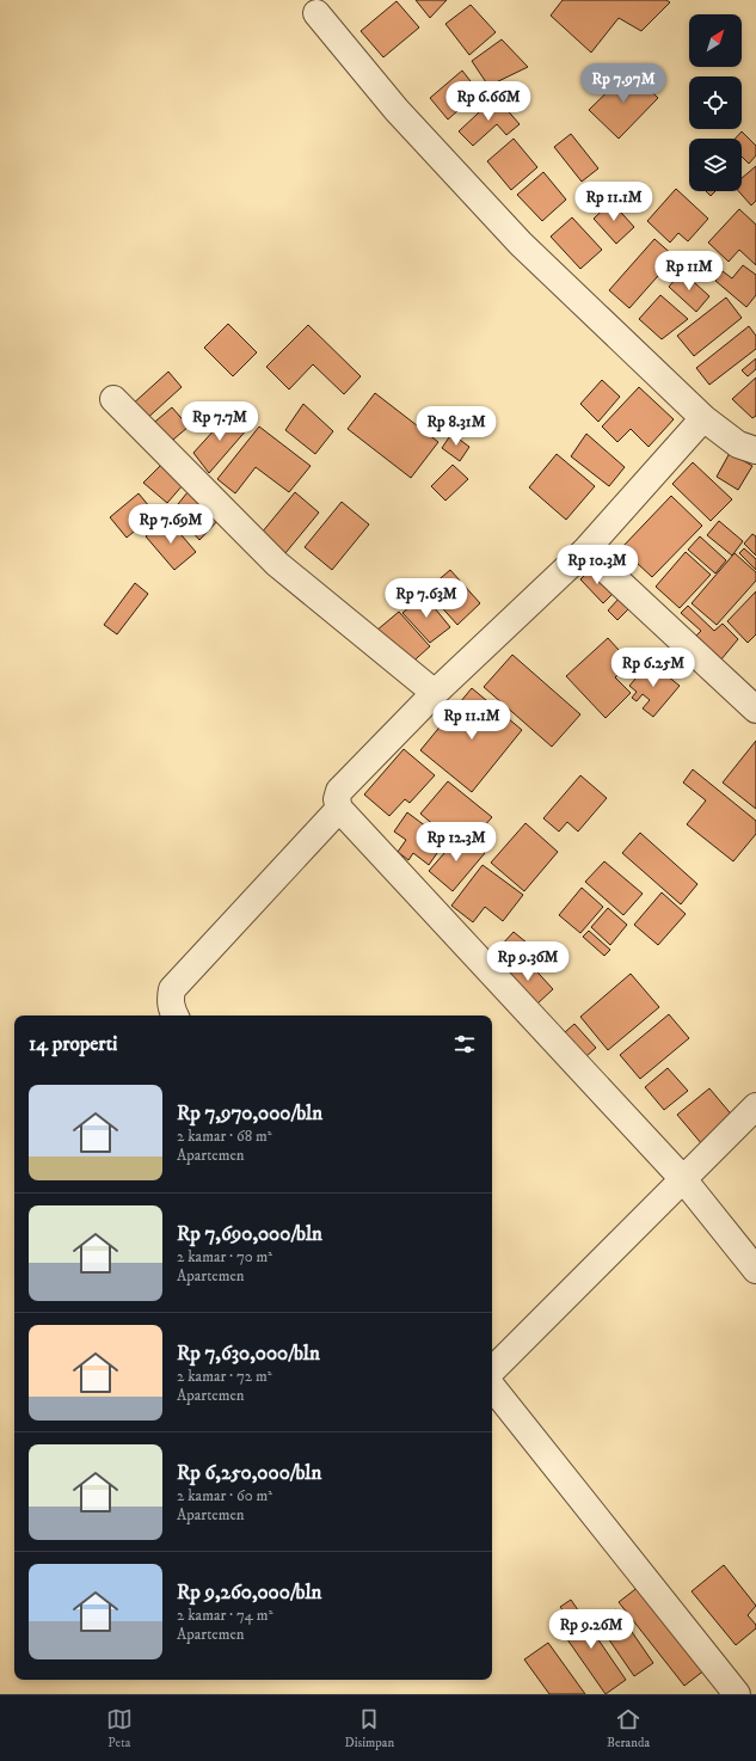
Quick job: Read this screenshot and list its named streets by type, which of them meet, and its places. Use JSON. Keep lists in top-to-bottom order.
{
  "north": "top right",
  "page": {
    "price": [
      "Rp 7.97M",
      "Rp 6.66M",
      "Rp 11.1M",
      "Rp 11M",
      "Rp 7.7M",
      "Rp 8.31M",
      "Rp 7.69M",
      "Rp 10.3M",
      "Rp 7.63M",
      "Rp 6.25M",
      "Rp 11.1M",
      "Rp 12.3M",
      "Rp 9.36M",
      "Rp 9.26M"
    ],
    "heading": "14 properti",
    "list": [
      {
        "name": "Rp 7,970,000/bln",
        "note": "2 kamar · 68 m² · Apartemen"
      },
      {
        "name": "Rp 7,690,000/bln",
        "note": "2 kamar · 70 m² · Apartemen"
      },
      {
        "name": "Rp 7,630,000/bln",
        "note": "2 kamar · 72 m² · Apartemen"
      },
      {
        "name": "Rp 6,250,000/bln",
        "note": "2 kamar · 60 m² · Apartemen"
      },
      {
        "name": "Rp 9,260,000/bln",
        "note": "2 kamar · 74 m² · Apartemen"
      }
    ],
    "tabs": ["Peta", "Disimpan", "Beranda"]
  }
}
